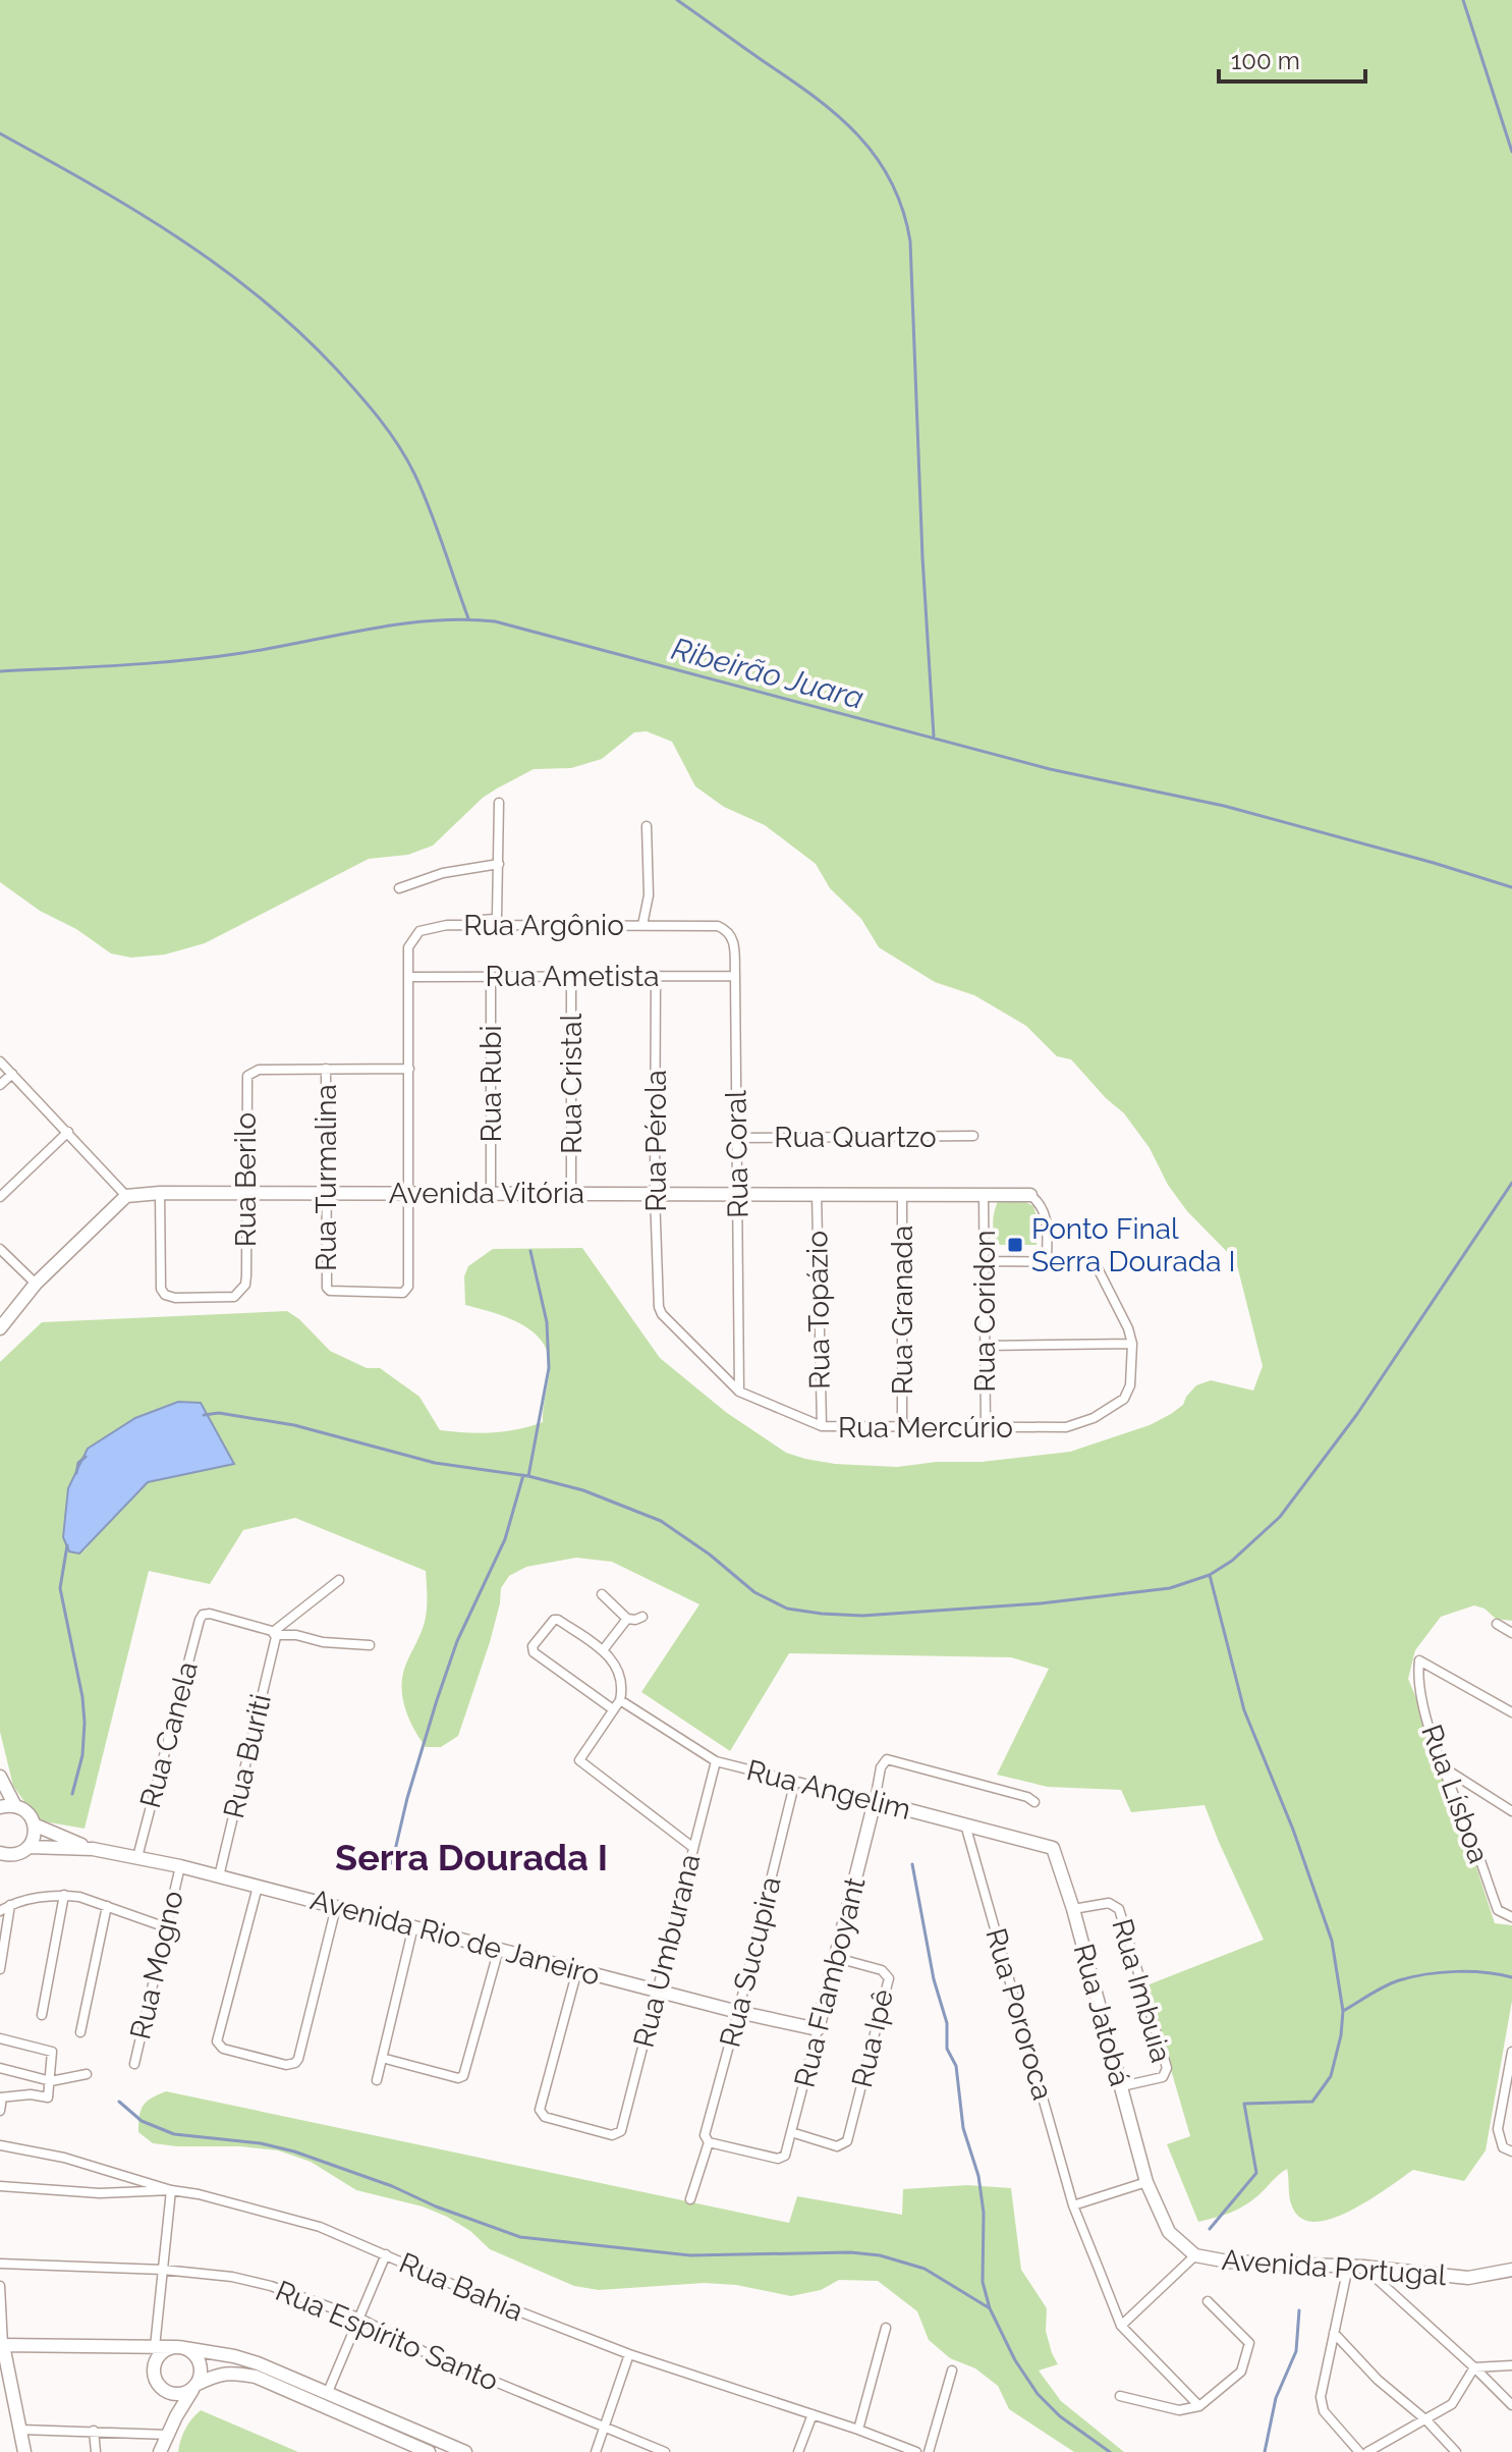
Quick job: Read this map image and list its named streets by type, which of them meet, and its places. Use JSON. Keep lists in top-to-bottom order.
{
  "streets": {
    "street": [
      "Rua Argônio",
      "Rua Ametista",
      "Rua Rubi",
      "Rua Cristal",
      "Rua Quartzo",
      "Rua Pérola",
      "Rua Coral",
      "Rua Turmalina",
      "Rua Berilo",
      "Avenida Vitória",
      "Rua Topázio",
      "Rua Granada",
      "Rua Coridon",
      "Rua Mercúrio",
      "Rua Canela",
      "Rua Buriti",
      "Rua Angelim",
      "Rua Lísboa",
      "Avenida Rio de Janeiro",
      "Rua Umburana",
      "Rua Sucupira",
      "Rua Mogno",
      "Rua Flamboyant",
      "Rua Imbuia",
      "Rua Pororoca",
      "Rua Jatobá",
      "Rua Ipê",
      "Avenida Portugal",
      "Rua Bahia",
      "Rua Espírito Santo"
    ]
  },
  "crossings": [
    ["Rua Argônio", "Rua Ametista"],
    ["Rua Argônio", "Rua Coral"],
    ["Rua Argônio", "Rua Turmalina"],
    ["Rua Argônio", "Avenida Vitória"],
    ["Rua Ametista", "Rua Rubi"],
    ["Rua Ametista", "Rua Cristal"],
    ["Rua Ametista", "Rua Pérola"],
    ["Rua Ametista", "Rua Coral"],
    ["Rua Rubi", "Avenida Vitória"],
    ["Rua Cristal", "Avenida Vitória"],
    ["Rua Quartzo", "Rua Coral"],
    ["Rua Pérola", "Avenida Vitória"],
    ["Rua Pérola", "Rua Mercúrio"],
    ["Rua Coral", "Avenida Vitória"],
    ["Rua Coral", "Rua Mercúrio"],
    ["Rua Turmalina", "Rua Berilo"],
    ["Rua Turmalina", "Avenida Vitória"],
    ["Rua Berilo", "Avenida Vitória"],
    ["Avenida Vitória", "Rua Topázio"],
    ["Avenida Vitória", "Rua Granada"],
    ["Avenida Vitória", "Rua Coridon"],
    ["Rua Topázio", "Rua Mercúrio"],
    ["Rua Granada", "Rua Mercúrio"],
    ["Rua Coridon", "Rua Mercúrio"],
    ["Rua Canela", "Rua Buriti"],
    ["Rua Canela", "Avenida Rio de Janeiro"],
    ["Rua Buriti", "Avenida Rio de Janeiro"],
    ["Rua Angelim", "Rua Umburana"],
    ["Rua Angelim", "Rua Sucupira"],
    ["Rua Angelim", "Rua Flamboyant"],
    ["Rua Angelim", "Rua Pororoca"],
    ["Rua Angelim", "Rua Jatobá"],
    ["Avenida Rio de Janeiro", "Rua Umburana"],
    ["Avenida Rio de Janeiro", "Rua Sucupira"],
    ["Avenida Rio de Janeiro", "Rua Mogno"],
    ["Avenida Rio de Janeiro", "Rua Flamboyant"],
    ["Rua Sucupira", "Rua Flamboyant"],
    ["Rua Flamboyant", "Rua Ipê"],
    ["Rua Imbuia", "Rua Jatobá"],
    ["Rua Jatobá", "Avenida Portugal"]
  ],
  "districts": ["Serra Dourada I"],
  "water": ["Ribeirão Juara"],
  "places": {
    "transit": ["Ponto Final Serra Dourada I"]
  },
  "scale_bar": "100 m"
}
